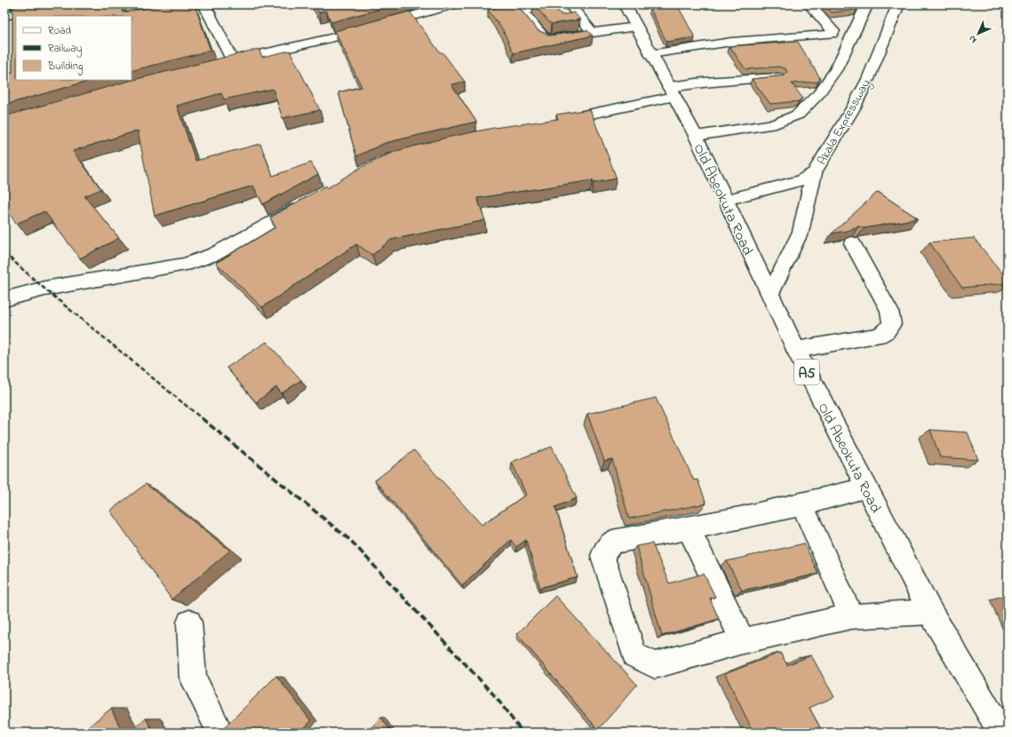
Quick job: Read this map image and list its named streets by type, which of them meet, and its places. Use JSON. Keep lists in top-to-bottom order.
{
  "streets": {
    "main road": ["Akala Expressway", "Old Abeokuta Road", "A5"]
  },
  "crossings": [
    ["Akala Expressway", "Old Abeokuta Road"]
  ],
  "legend": ["Road", "Railway", "Building"],
  "north": "bottom left"
}
